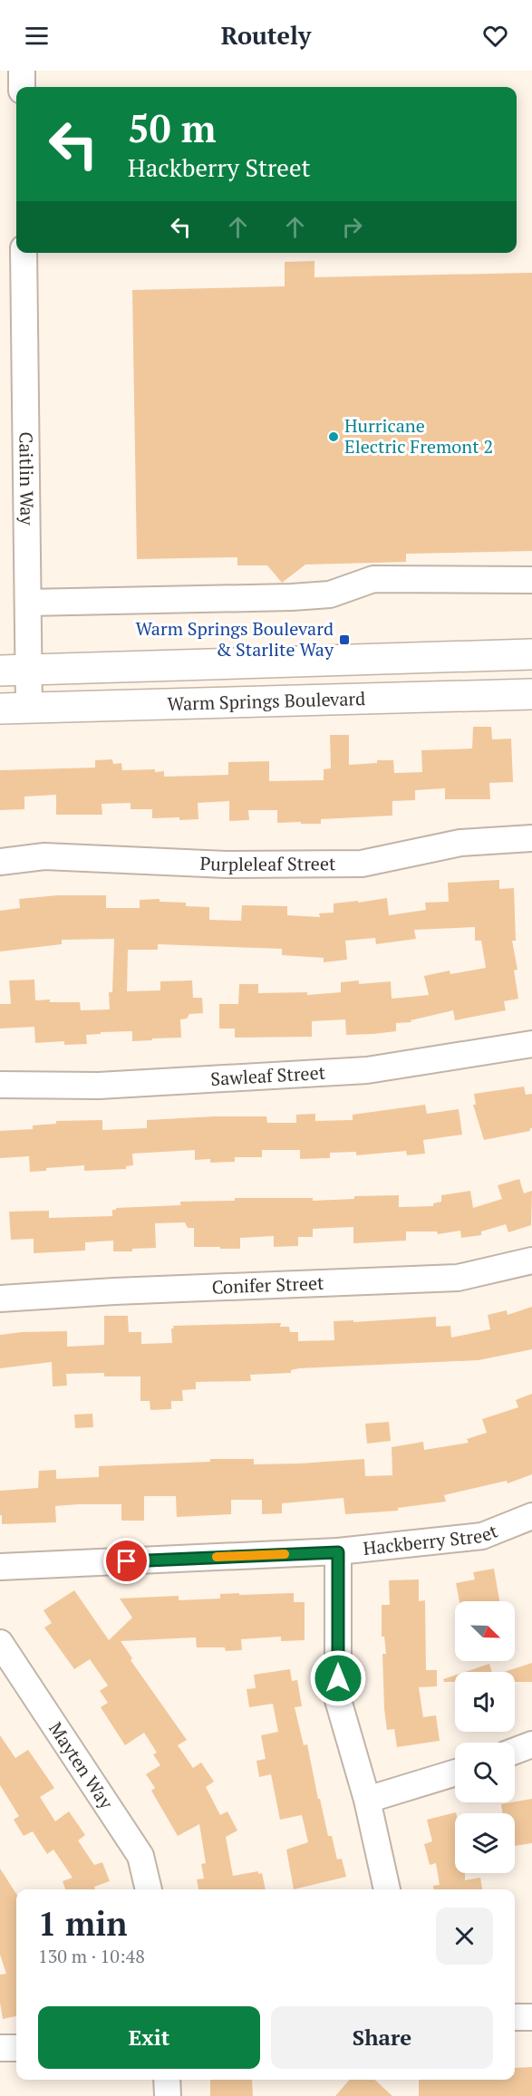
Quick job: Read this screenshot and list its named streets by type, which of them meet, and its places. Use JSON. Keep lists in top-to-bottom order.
{
  "streets": {
    "main road": ["Warm Springs Boulevard"],
    "street": [
      "Caitlin Way",
      "Purpleleaf Street",
      "Sawleaf Street",
      "Conifer Street",
      "Hackberry Street",
      "Mayten Way"
    ]
  },
  "crossings": [
    ["Caitlin Way", "Warm Springs Boulevard"]
  ],
  "places": {
    "other": ["Hurricane Electric Fremont 2"],
    "transit": ["Warm Springs Boulevard & Starlite Way"]
  },
  "north": "bottom right",
  "page": {
    "header": "Routely",
    "turn": ["50 m", "Hackberry Street"],
    "heading": ["1 min", "130 m · 10:48"],
    "buttons": ["Exit", "Share"]
  }
}
